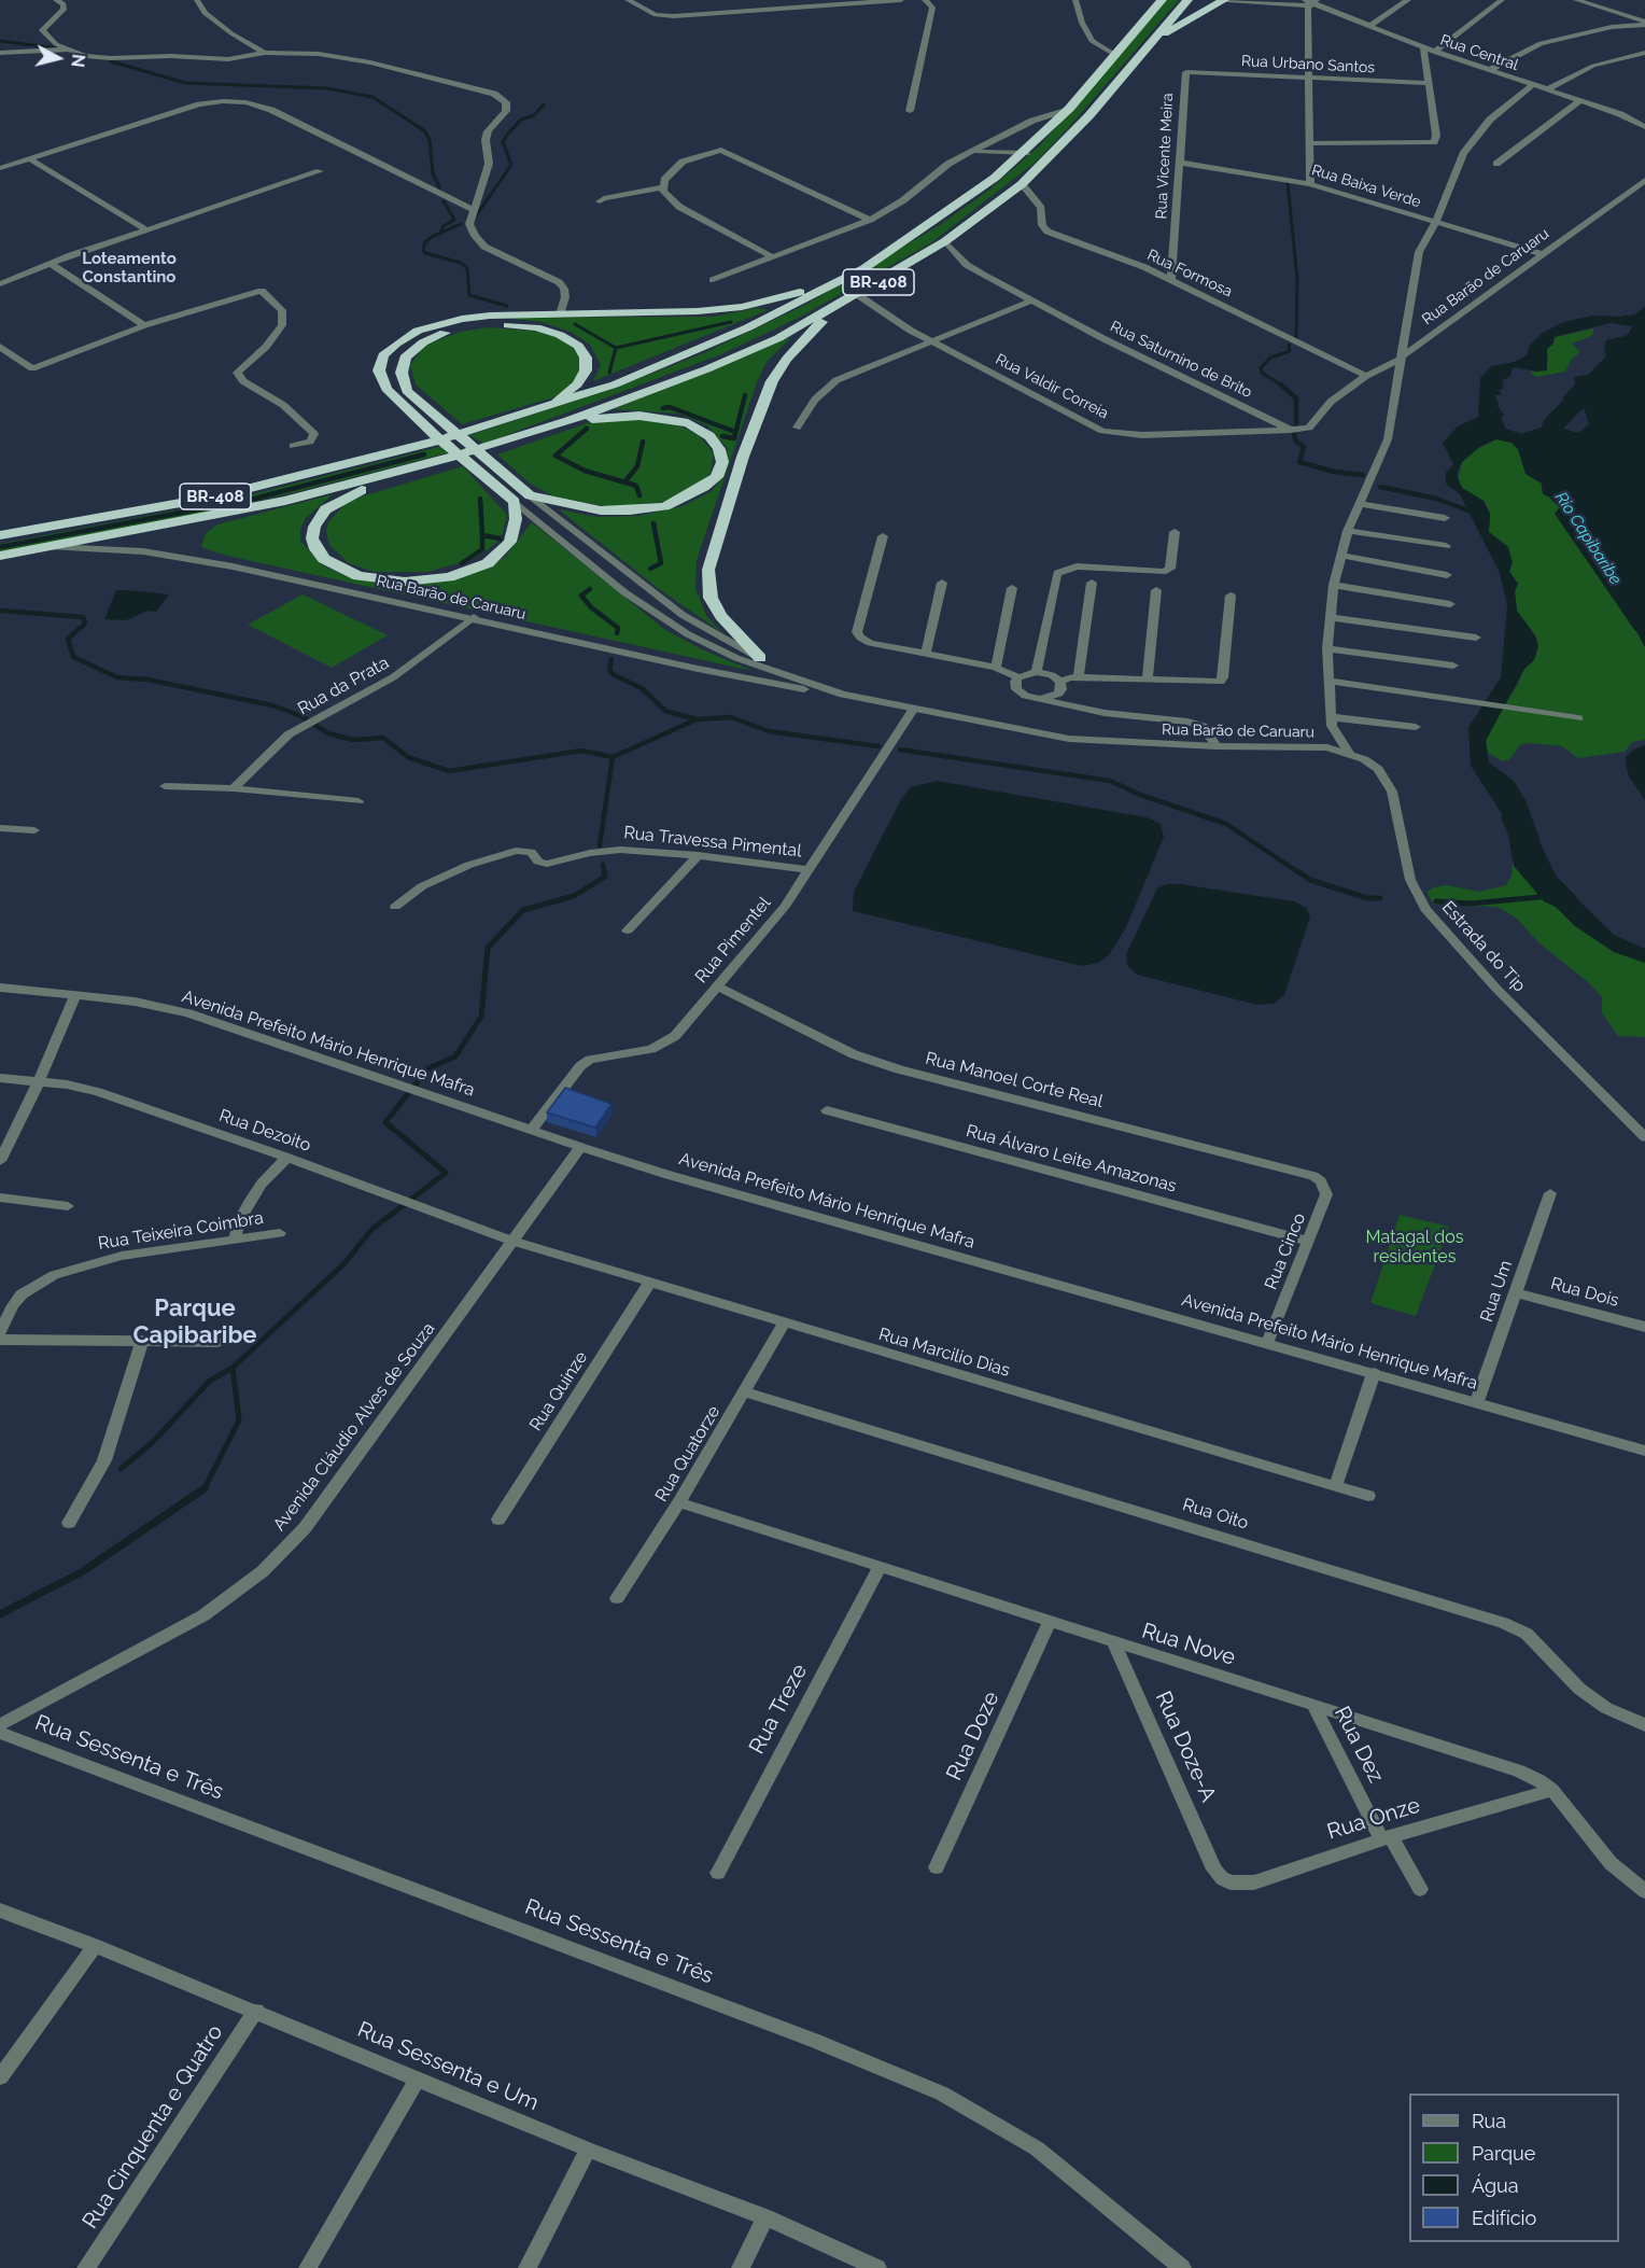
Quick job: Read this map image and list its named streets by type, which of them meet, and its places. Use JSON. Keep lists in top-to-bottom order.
{
  "streets": {
    "highway": ["BR-408"],
    "street": [
      "Rua Central",
      "Rua Urbano Santos",
      "Rua Vicente Meira",
      "Rua Baixa Verde",
      "Rua Formosa",
      "Rua Barão de Caruaru",
      "Rua Saturnino de Brito",
      "Rua Valdir Correia",
      "Rua da Prata",
      "Rua Travessa Pimental",
      "Rua Pimentel",
      "Estrada do Tip",
      "Avenida Prefeito Mário Henrique Mafra",
      "Rua Manoel Corte Real",
      "Rua Dezoito",
      "Rua Álvaro Leite Amazonas",
      "Rua Teixeira Coimbra",
      "Rua Cinco",
      "Rua Um",
      "Rua Dois",
      "Rua Marcilio Dias",
      "Rua Quinze",
      "Avenida Cláudio Alves de Souza",
      "Rua Quatorze",
      "Rua Oito",
      "Rua Nove",
      "Rua Treze",
      "Rua Doze",
      "Rua Dez",
      "Rua Doze-A",
      "Rua Sessenta e Três",
      "Rua Onze",
      "Rua Sessenta e Um",
      "Rua Cinquenta e Quatro"
    ]
  },
  "crossings": [
    ["Rua Urbano Santos", "Rua Vicente Meira"],
    ["Rua Vicente Meira", "Rua Baixa Verde"],
    ["Rua Vicente Meira", "Rua Formosa"],
    ["Rua Baixa Verde", "Rua Barão de Caruaru"],
    ["Rua Formosa", "BR-408"],
    ["Rua Barão de Caruaru", "BR-408"],
    ["Rua Barão de Caruaru", "Rua da Prata"],
    ["Rua Barão de Caruaru", "Rua Pimentel"],
    ["Rua Barão de Caruaru", "Estrada do Tip"],
    ["BR-408", "Rua Saturnino de Brito"],
    ["BR-408", "Rua Valdir Correia"],
    ["Rua Saturnino de Brito", "Rua Valdir Correia"],
    ["Rua Travessa Pimental", "Rua Pimentel"],
    ["Rua Pimentel", "Avenida Prefeito Mário Henrique Mafra"],
    ["Rua Pimentel", "Rua Manoel Corte Real"],
    ["Avenida Prefeito Mário Henrique Mafra", "Rua Cinco"],
    ["Avenida Prefeito Mário Henrique Mafra", "Rua Um"],
    ["Avenida Prefeito Mário Henrique Mafra", "Avenida Cláudio Alves de Souza"],
    ["Rua Manoel Corte Real", "Rua Cinco"],
    ["Rua Dezoito", "Rua Marcilio Dias"],
    ["Rua Dezoito", "Avenida Cláudio Alves de Souza"],
    ["Rua Álvaro Leite Amazonas", "Rua Cinco"],
    ["Rua Um", "Rua Dois"],
    ["Rua Marcilio Dias", "Rua Quinze"],
    ["Rua Marcilio Dias", "Avenida Cláudio Alves de Souza"],
    ["Rua Marcilio Dias", "Rua Quatorze"],
    ["Rua Quatorze", "Rua Oito"],
    ["Rua Quatorze", "Rua Nove"],
    ["Rua Nove", "Rua Treze"],
    ["Rua Nove", "Rua Doze"],
    ["Rua Nove", "Rua Dez"],
    ["Rua Nove", "Rua Doze-A"],
    ["Rua Nove", "Rua Onze"],
    ["Rua Dez", "Rua Onze"],
    ["Rua Doze-A", "Rua Onze"],
    ["Rua Sessenta e Um", "Rua Cinquenta e Quatro"]
  ],
  "districts": ["Loteamento Constantino", "Parque Capibaribe"],
  "water": ["Rio Capibaribe"],
  "parks": ["Matagal dos residentes"],
  "legend": [
    "Rua",
    "Parque",
    "Água",
    "Edifício"
  ],
  "north": "right"
}
